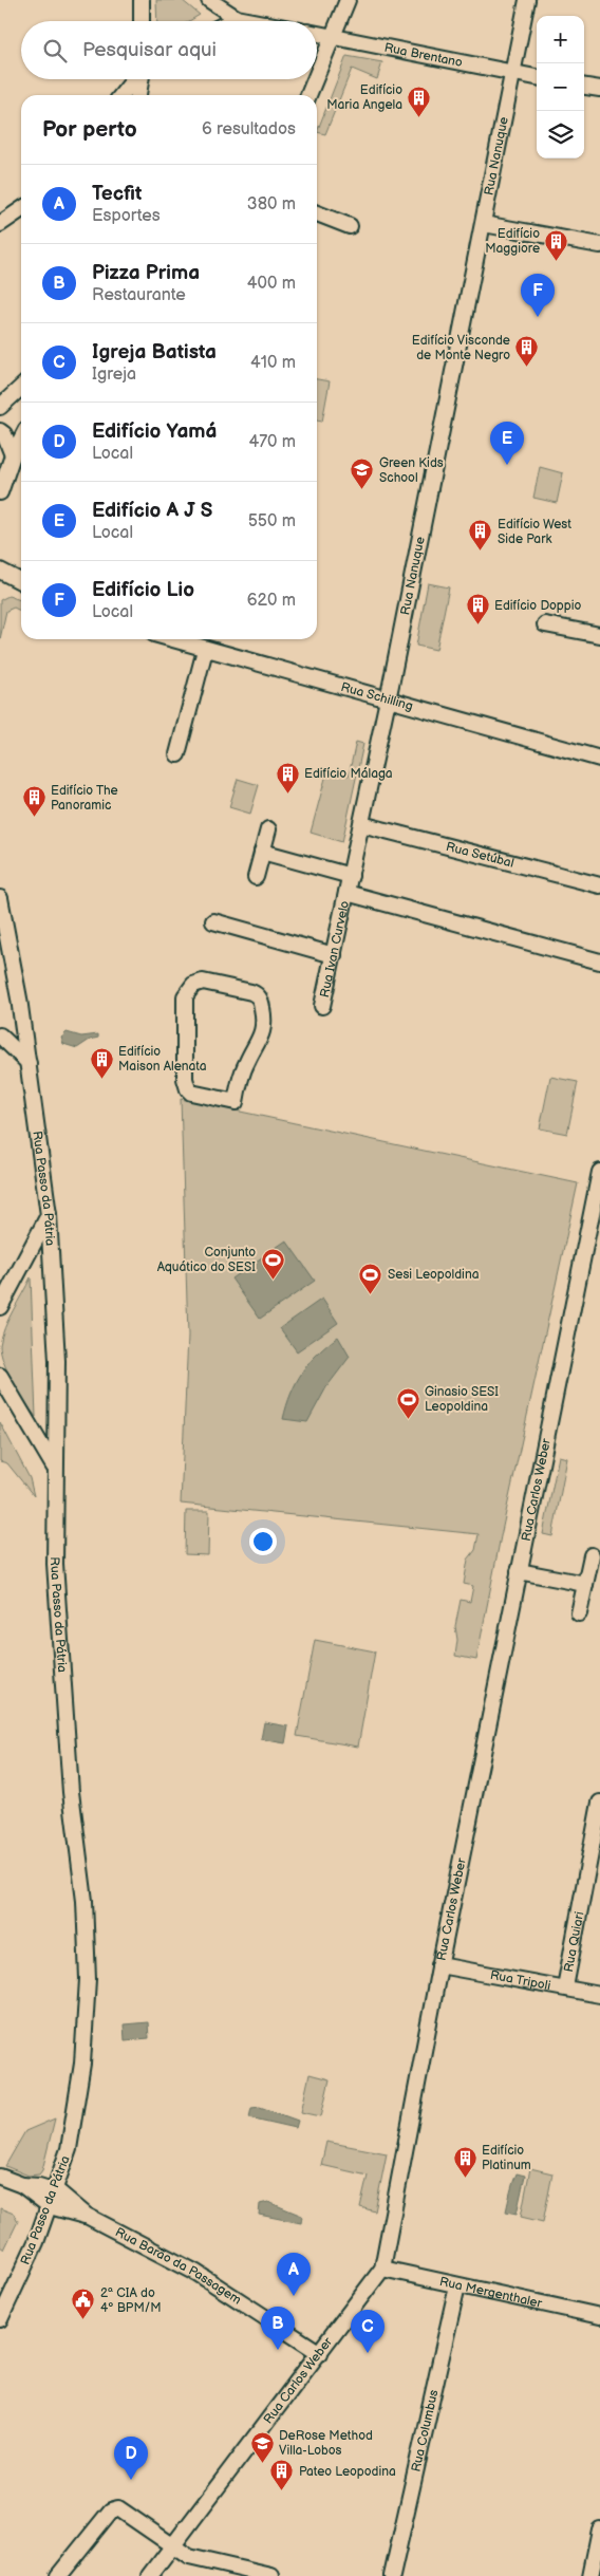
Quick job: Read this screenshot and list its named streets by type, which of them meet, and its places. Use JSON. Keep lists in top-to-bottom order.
{
  "streets": {
    "street": [
      "Rua Brentano",
      "Rua Nanuque",
      "Rua Schilling",
      "Rua Setúbal",
      "Rua Ivan Curvelo",
      "Rua Passo da Pátria",
      "Rua Carlos Weber",
      "Rua Quiari",
      "Rua Tripoli",
      "Rua Barão da Passagem",
      "Rua Mergenthaler",
      "Rua Columbus"
    ]
  },
  "crossings": [
    ["Rua Brentano", "Rua Nanuque"],
    ["Rua Nanuque", "Rua Schilling"],
    ["Rua Nanuque", "Rua Setúbal"],
    ["Rua Nanuque", "Rua Ivan Curvelo"],
    ["Rua Passo da Pátria", "Rua Barão da Passagem"],
    ["Rua Carlos Weber", "Rua Tripoli"],
    ["Rua Carlos Weber", "Rua Barão da Passagem"],
    ["Rua Carlos Weber", "Rua Mergenthaler"],
    ["Rua Quiari", "Rua Tripoli"],
    ["Rua Mergenthaler", "Rua Columbus"]
  ],
  "places": {
    "building": [
      "Edifício Maria Angela",
      "Edifício Maggiore",
      "Edifício Visconde de Monte Negro",
      "Edifício West Side Park",
      "Edifício Doppio",
      "Edifício Málaga",
      "Edifício The Panoramic",
      "Edifício Maison Alenata",
      "Edifício Platinum",
      "Pateo Leopodina"
    ],
    "school or university": ["Green Kids School", "DeRose Method Villa-Lobos"],
    "sports": ["Conjunto Aquático do SESI", "Sesi Leopoldina", "Ginasio SESI Leopoldina"],
    "public building": ["2ª CIA do 4º BPM/M"]
  },
  "page": {
    "map_buttons": ["+", "−"],
    "search": "Pesquisar aqui",
    "heading": ["Por perto", "6 resultados"],
    "list": [
      {
        "mark": "A",
        "name": "Tecfit",
        "note": "Esportes",
        "value": "380 m"
      },
      {
        "mark": "B",
        "name": "Pizza Prima",
        "note": "Restaurante",
        "value": "400 m"
      },
      {
        "mark": "C",
        "name": "Igreja Batista",
        "note": "Igreja",
        "value": "410 m"
      },
      {
        "mark": "D",
        "name": "Edifício Yamá",
        "note": "Local",
        "value": "470 m"
      },
      {
        "mark": "E",
        "name": "Edifício A J S",
        "note": "Local",
        "value": "550 m"
      },
      {
        "mark": "F",
        "name": "Edifício Lio",
        "note": "Local",
        "value": "620 m"
      }
    ],
    "pins": [
      "F",
      "E",
      "A",
      "B",
      "C",
      "D"
    ]
  }
}
